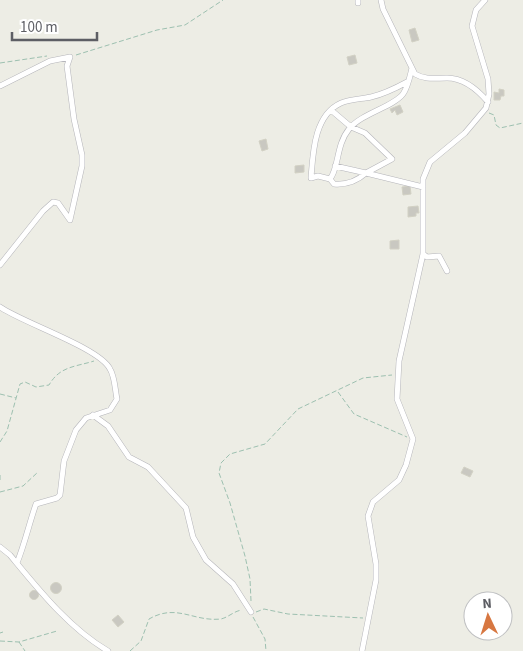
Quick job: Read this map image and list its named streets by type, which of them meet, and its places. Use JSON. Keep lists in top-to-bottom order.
{
  "scale_bar": "100 m",
  "north": "top"
}
